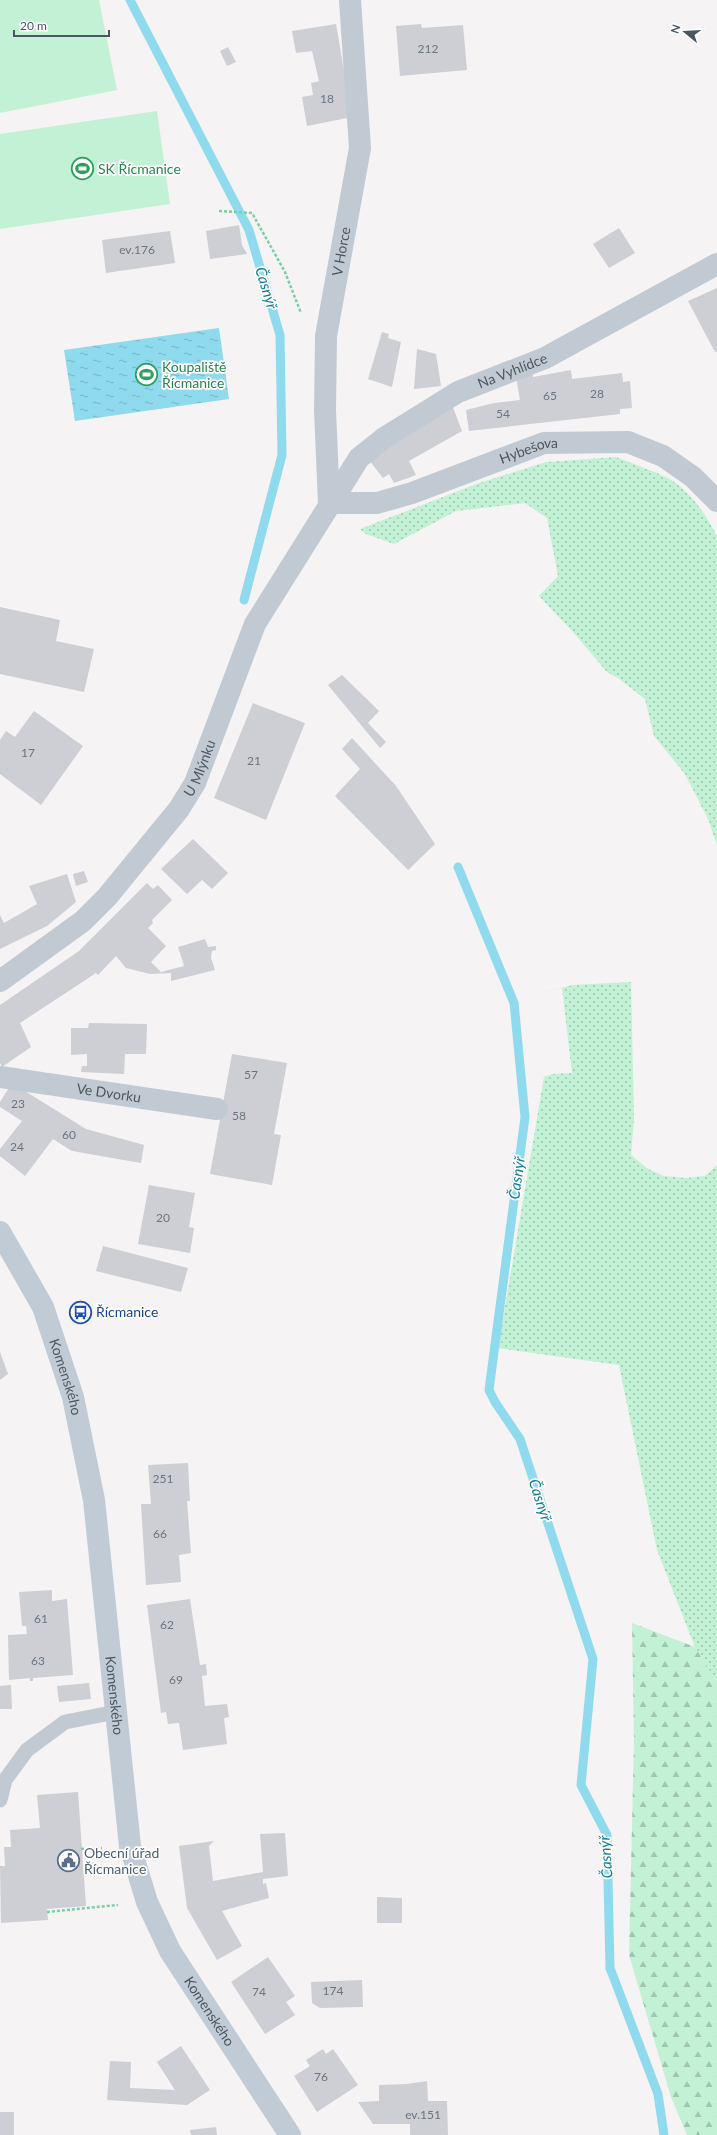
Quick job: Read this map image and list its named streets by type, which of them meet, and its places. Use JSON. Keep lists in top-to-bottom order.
{
  "streets": {
    "main road": ["Komenského"],
    "street": [
      "V Horce",
      "Na Vyhlídce",
      "Hybešova",
      "U Mlýnku",
      "Ve Dvorku"
    ]
  },
  "crossings": [
    ["V Horce", "Na Vyhlídce"],
    ["V Horce", "Hybešova"],
    ["V Horce", "U Mlýnku"],
    ["Na Vyhlídce", "Hybešova"],
    ["Na Vyhlídce", "U Mlýnku"],
    ["Hybešova", "U Mlýnku"]
  ],
  "water": ["Časnýř"],
  "places": {
    "sports": ["SK Řícmanice", "Koupaliště Řícmanice"],
    "bus stop": ["Řícmanice"],
    "public building": ["Obecní úřad Řícmanice"]
  },
  "house_numbers": [
    "212",
    "18",
    "ev.176",
    "28",
    "65",
    "54",
    "17",
    "21",
    "57",
    "23",
    "58",
    "60",
    "24",
    "20",
    "251",
    "66",
    "61",
    "62",
    "63",
    "69",
    "174",
    "74",
    "76",
    "ev.151"
  ],
  "scale_bar": "20 m",
  "north": "left"
}
